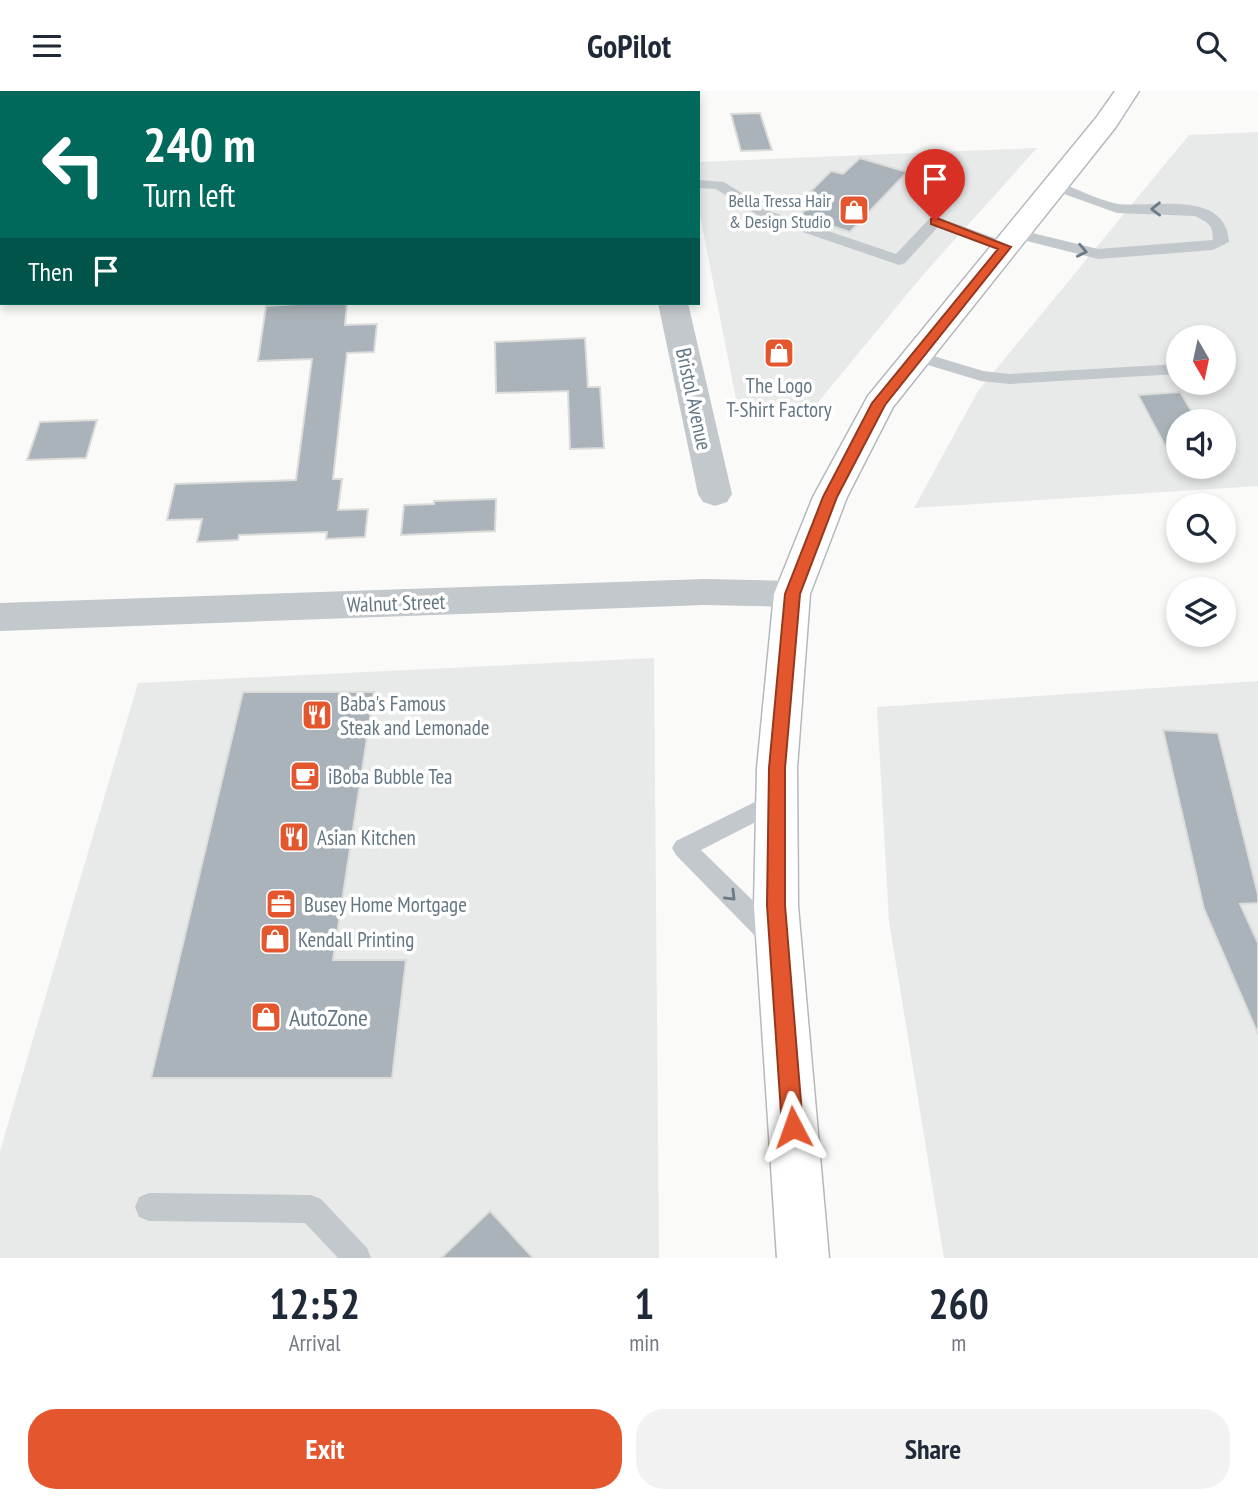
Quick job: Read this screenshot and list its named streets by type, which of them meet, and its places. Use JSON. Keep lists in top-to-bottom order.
{
  "streets": {
    "street": ["Bristol Avenue", "Walnut Street"]
  },
  "places": {
    "shop": [
      "Bella Tressa Hair & Design Studio",
      "The Logo T-Shirt Factory",
      "Kendall Printing",
      "AutoZone"
    ],
    "restaurant": ["Baba's Famous Steak and Lemonade", "Asian Kitchen"],
    "cafe": ["iBoba Bubble Tea"],
    "office": ["Busey Home Mortgage"]
  },
  "north": "bottom",
  "page": {
    "header": "GoPilot",
    "turn": ["240 m", "Turn left"],
    "then": "Then",
    "eta": [
      "12:52",
      "Arrival",
      "1",
      "min",
      "260",
      "m"
    ],
    "buttons": ["Exit", "Share"]
  }
}
